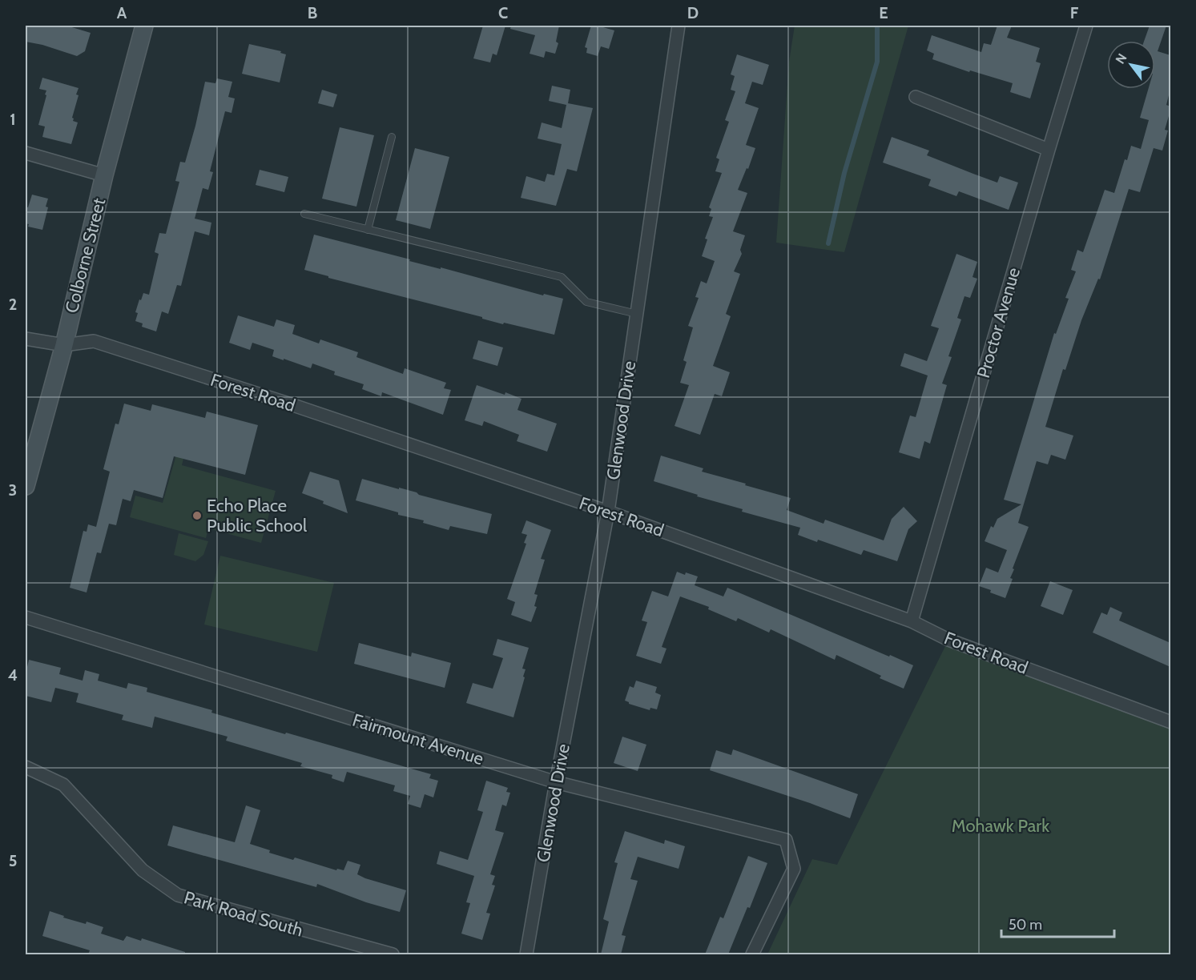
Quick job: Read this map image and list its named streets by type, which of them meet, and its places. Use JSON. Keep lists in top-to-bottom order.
{
  "streets": {
    "main road": ["Colborne Street"],
    "street": [
      "Proctor Avenue",
      "Forest Road",
      "Glenwood Drive",
      "Fairmount Avenue",
      "Park Road South"
    ]
  },
  "crossings": [
    ["Colborne Street", "Forest Road"],
    ["Proctor Avenue", "Forest Road"],
    ["Forest Road", "Glenwood Drive"],
    ["Glenwood Drive", "Fairmount Avenue"]
  ],
  "parks": ["Mohawk Park"],
  "places": ["Echo Place Public School"],
  "scale_bar": "50 m",
  "north": "top left",
  "grid": {
    "columns": [
      "A",
      "B",
      "C",
      "D",
      "E",
      "F"
    ],
    "rows": [
      "1",
      "2",
      "3",
      "4",
      "5"
    ]
  }
}
